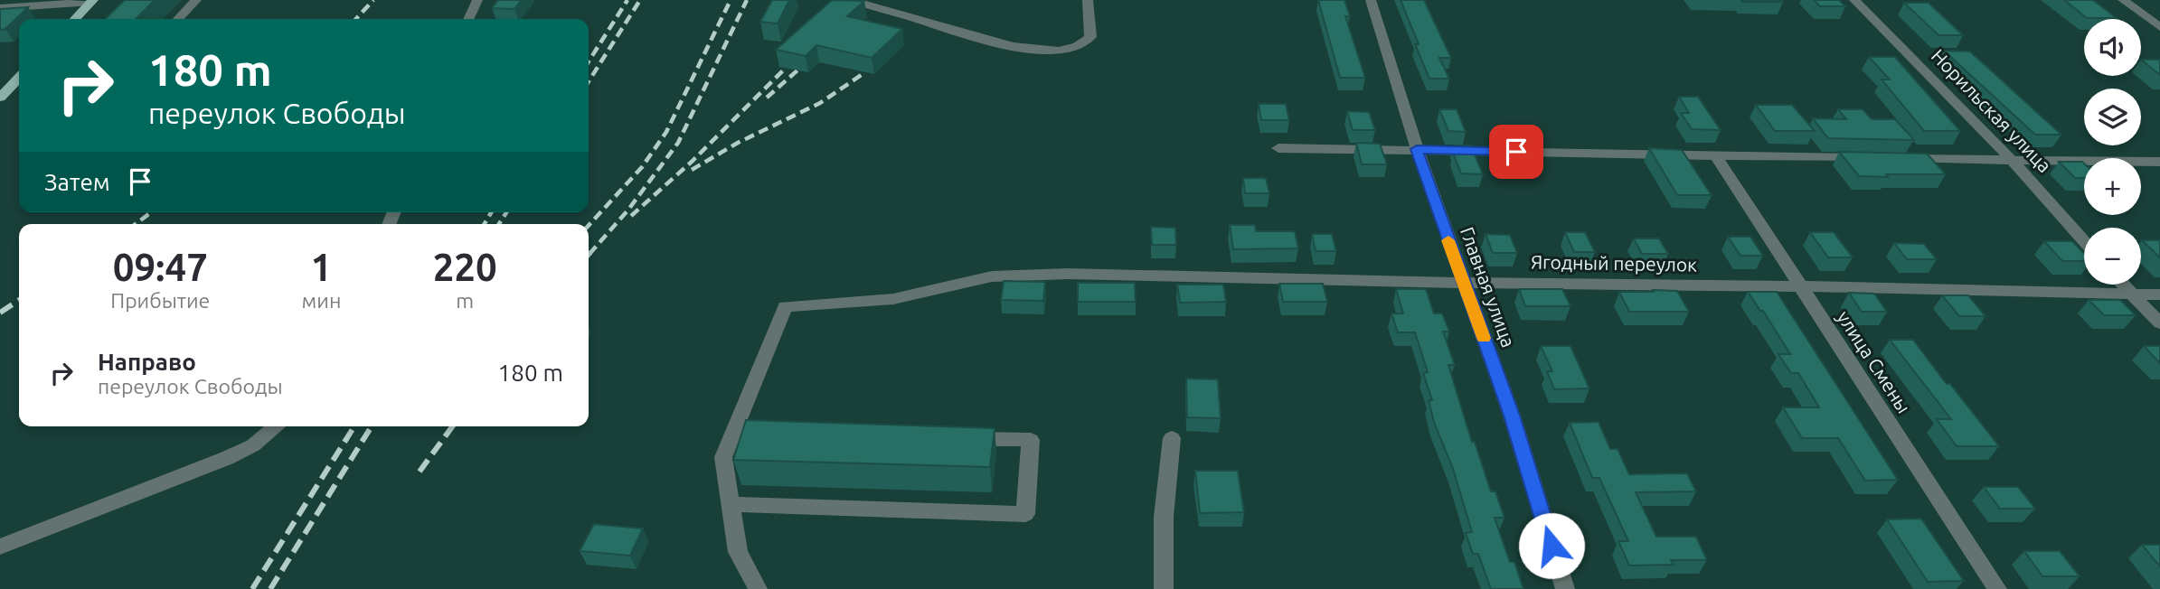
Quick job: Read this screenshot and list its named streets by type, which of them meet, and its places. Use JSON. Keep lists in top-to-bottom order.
{
  "streets": {
    "street": [
      "Норильская улица",
      "Ягодный переулок",
      "Главная улица",
      "улица Смены"
    ]
  },
  "crossings": [
    ["Ягодный переулок", "Главная улица"],
    ["Ягодный переулок", "улица Смены"]
  ],
  "page": {
    "map_buttons": ["+", "−"],
    "turn": ["180 m", "переулок Свободы"],
    "then": "Затем",
    "eta": [
      "09:47",
      "Прибытие",
      "1",
      "мин",
      "220",
      "m"
    ],
    "list": [
      {
        "name": "Направо",
        "note": "переулок Свободы",
        "value": "180 m"
      }
    ]
  }
}
